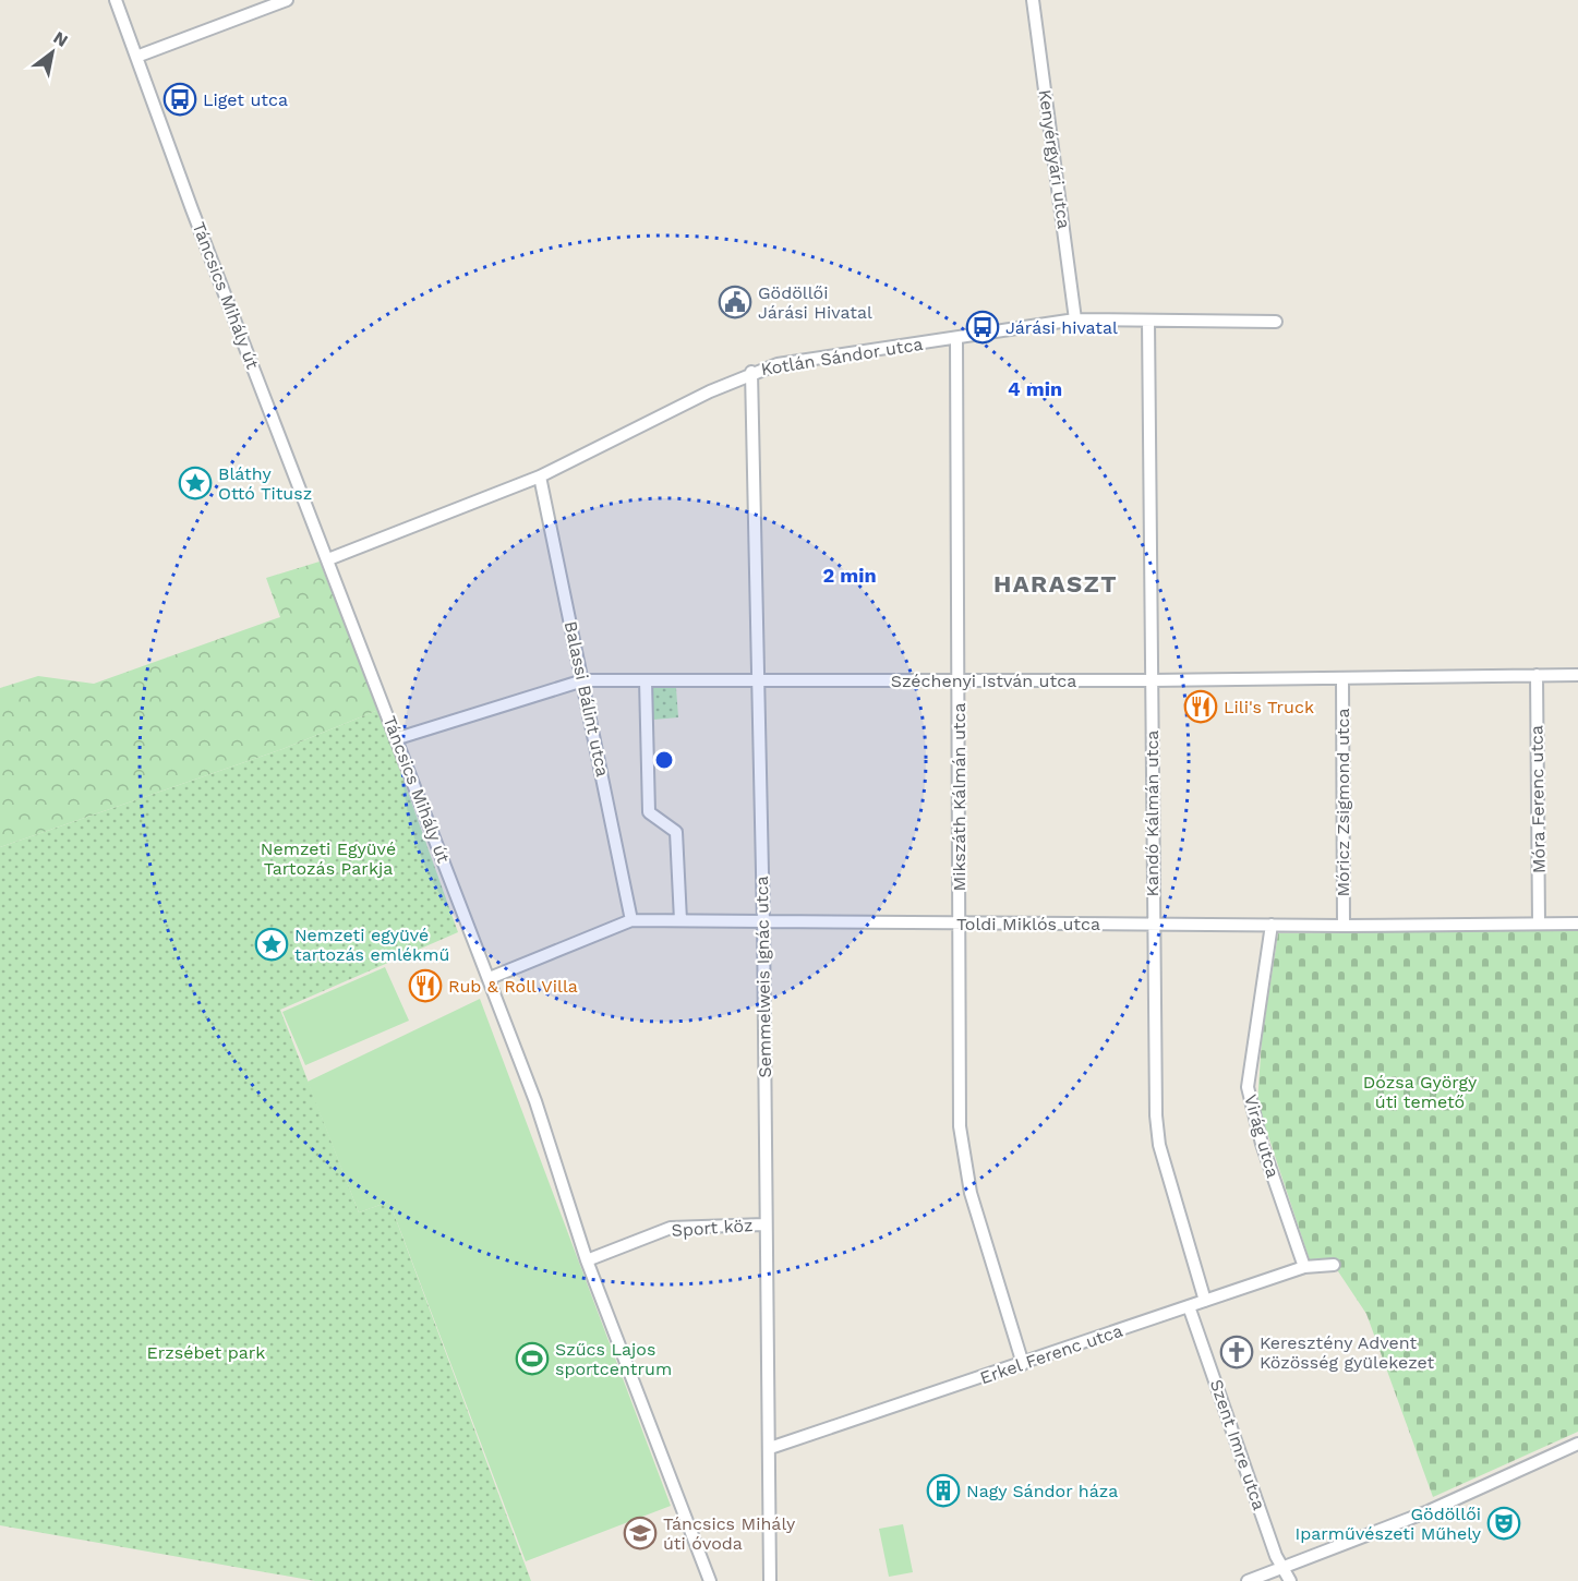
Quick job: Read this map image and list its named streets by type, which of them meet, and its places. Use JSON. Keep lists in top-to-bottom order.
{
  "streets": {
    "street": [
      "Kenyérgyári utca",
      "Táncsics Mihály út",
      "Kotlán Sándor utca",
      "Széchenyi István utca",
      "Balassi Bálint utca",
      "Mikszáth Kálmán utca",
      "Móra Ferenc utca",
      "Móricz Zsigmond utca",
      "Kandó Kálmán utca",
      "Toldi Miklós utca",
      "Semmelweis Ignác utca",
      "Virág utca",
      "Sport köz",
      "Erkel Ferenc utca",
      "Szent Imre utca"
    ]
  },
  "crossings": [
    ["Kenyérgyári utca", "Kotlán Sándor utca"],
    ["Táncsics Mihály út", "Kotlán Sándor utca"],
    ["Táncsics Mihály út", "Széchenyi István utca"],
    ["Táncsics Mihály út", "Toldi Miklós utca"],
    ["Táncsics Mihály út", "Sport köz"],
    ["Kotlán Sándor utca", "Balassi Bálint utca"],
    ["Kotlán Sándor utca", "Mikszáth Kálmán utca"],
    ["Kotlán Sándor utca", "Kandó Kálmán utca"],
    ["Kotlán Sándor utca", "Semmelweis Ignác utca"],
    ["Széchenyi István utca", "Balassi Bálint utca"],
    ["Széchenyi István utca", "Mikszáth Kálmán utca"],
    ["Széchenyi István utca", "Móra Ferenc utca"],
    ["Széchenyi István utca", "Móricz Zsigmond utca"],
    ["Széchenyi István utca", "Kandó Kálmán utca"],
    ["Széchenyi István utca", "Semmelweis Ignác utca"],
    ["Balassi Bálint utca", "Toldi Miklós utca"],
    ["Mikszáth Kálmán utca", "Toldi Miklós utca"],
    ["Mikszáth Kálmán utca", "Erkel Ferenc utca"],
    ["Móra Ferenc utca", "Toldi Miklós utca"],
    ["Móricz Zsigmond utca", "Toldi Miklós utca"],
    ["Kandó Kálmán utca", "Toldi Miklós utca"],
    ["Kandó Kálmán utca", "Erkel Ferenc utca"],
    ["Toldi Miklós utca", "Semmelweis Ignác utca"],
    ["Toldi Miklós utca", "Virág utca"],
    ["Semmelweis Ignác utca", "Sport köz"],
    ["Semmelweis Ignác utca", "Erkel Ferenc utca"],
    ["Virág utca", "Erkel Ferenc utca"],
    ["Erkel Ferenc utca", "Szent Imre utca"]
  ],
  "districts": ["HARASZT"],
  "parks": ["Nemzeti Együvé Tartozás Parkja", "Dózsa György úti temető", "Erzsébet park"],
  "places": {
    "bus stop": ["Liget utca", "Járási hivatal"],
    "public building": ["Gödöllői Járási Hivatal"],
    "place": ["Bláthy Ottó Titusz", "Nemzeti együvé tartozás emlékmű"],
    "restaurant": ["Lili's Truck", "Rub & Roll Villa"],
    "church": ["Keresztény Advent Közösség gyülekezet"],
    "sports": ["Szűcs Lajos sportcentrum"],
    "building": ["Nagy Sándor háza"],
    "theatre": ["Gödöllői Iparművészeti Műhely"],
    "school or university": ["Táncsics Mihály úti óvoda"]
  },
  "north": "top right",
  "rings": ["4 min", "2 min"]
}
